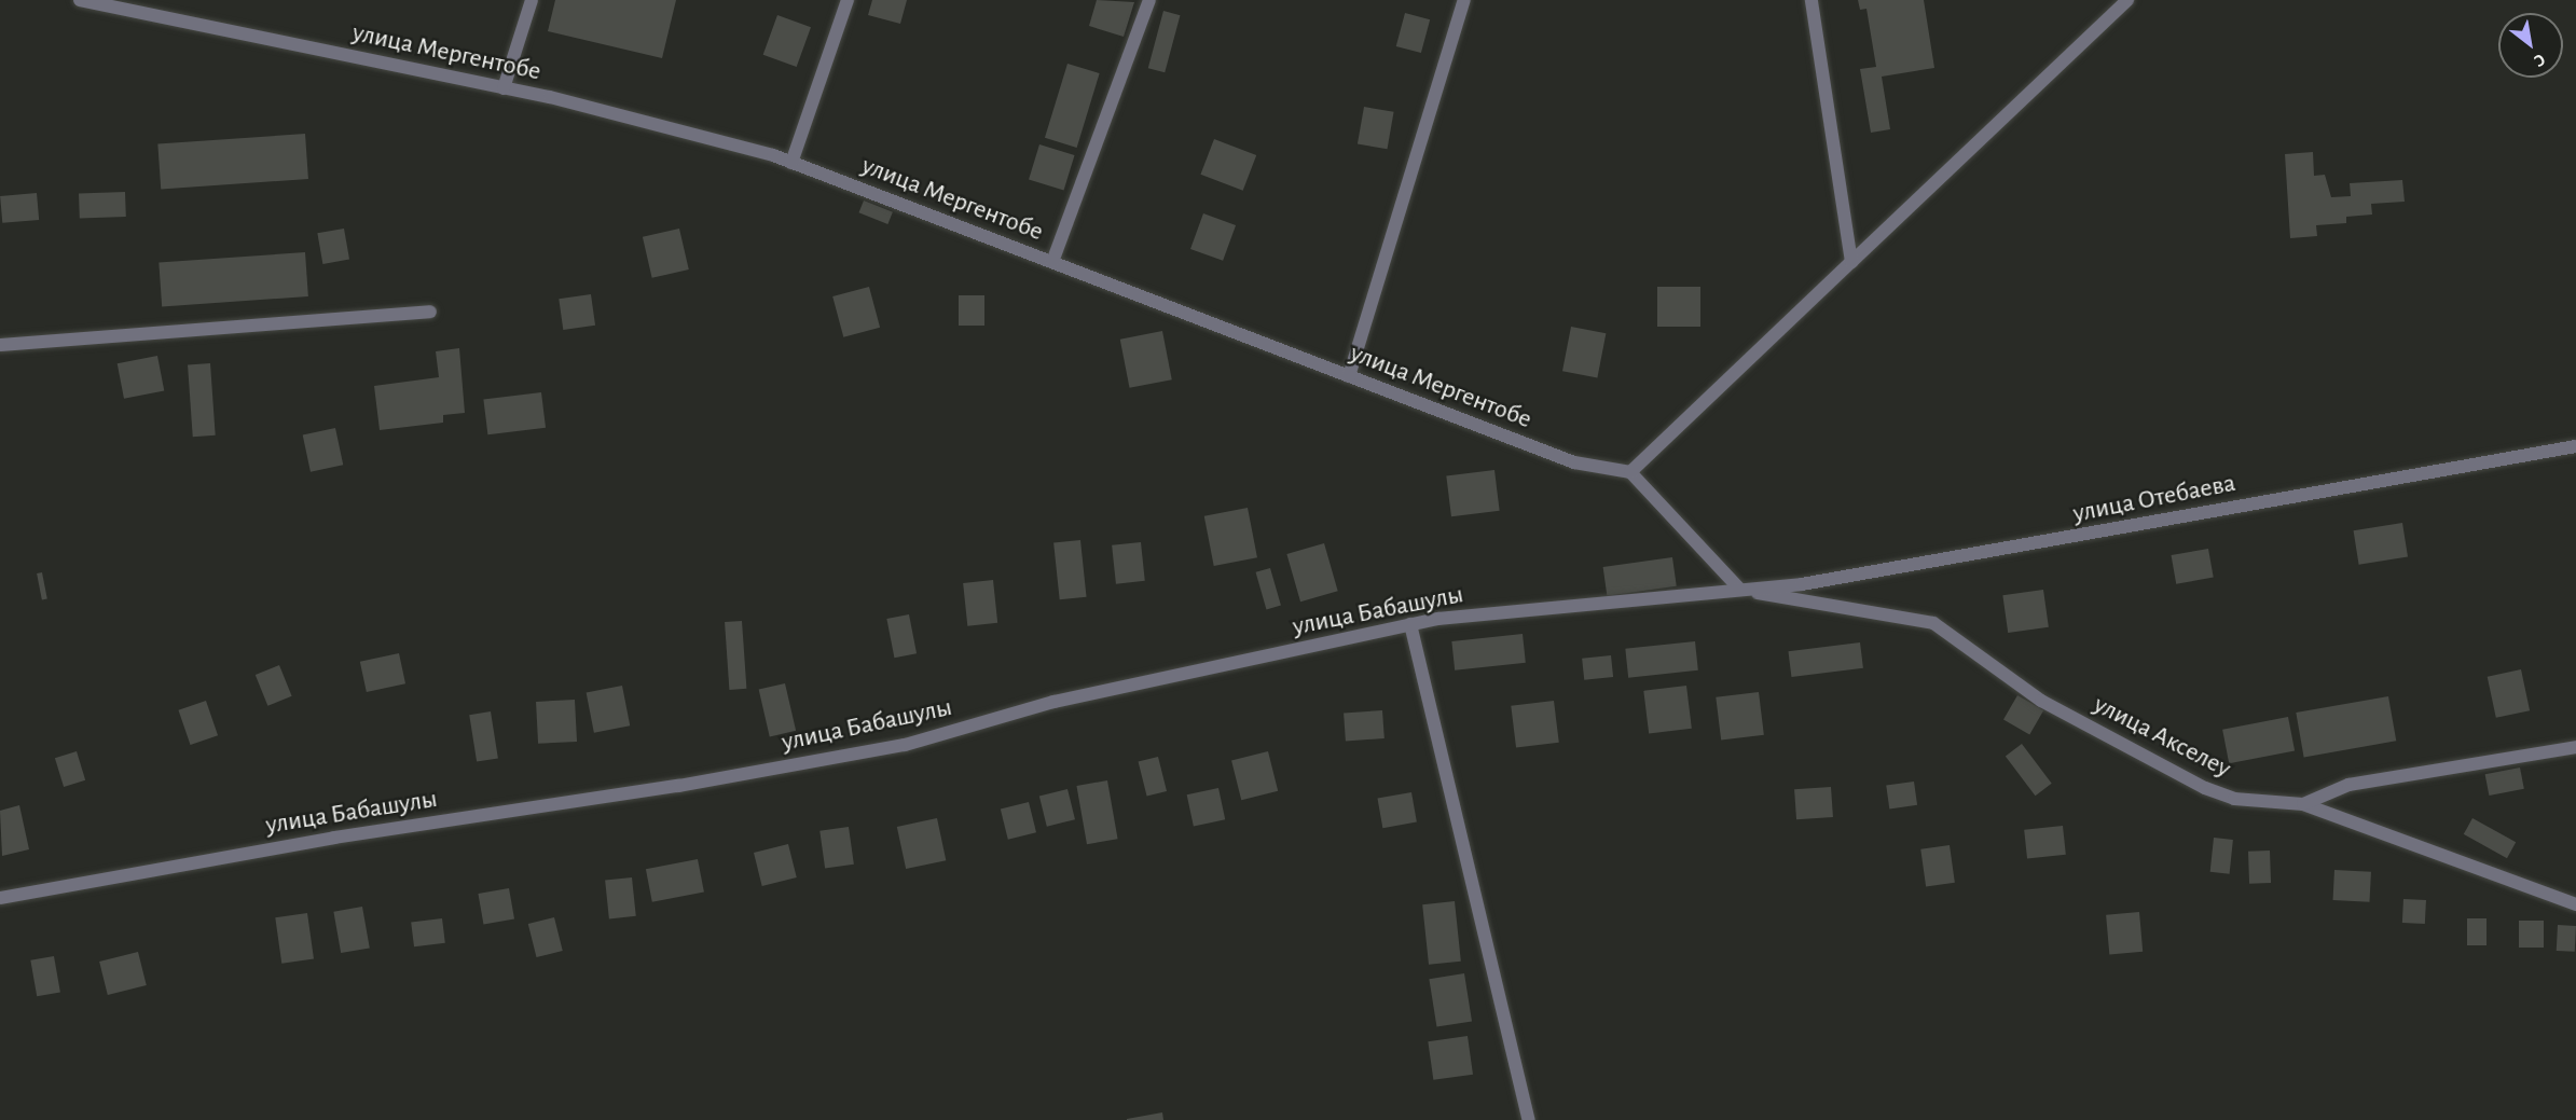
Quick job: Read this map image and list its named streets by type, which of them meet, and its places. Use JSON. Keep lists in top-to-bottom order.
{
  "streets": {
    "street": [
      "улица Мергентобе",
      "улица Отебаева",
      "улица Бабашулы",
      "улица Акселеу"
    ]
  },
  "crossings": [
    ["улица Отебаева", "улица Бабашулы"],
    ["улица Отебаева", "улица Акселеу"],
    ["улица Бабашулы", "улица Акселеу"]
  ],
  "north": "bottom right"
}
